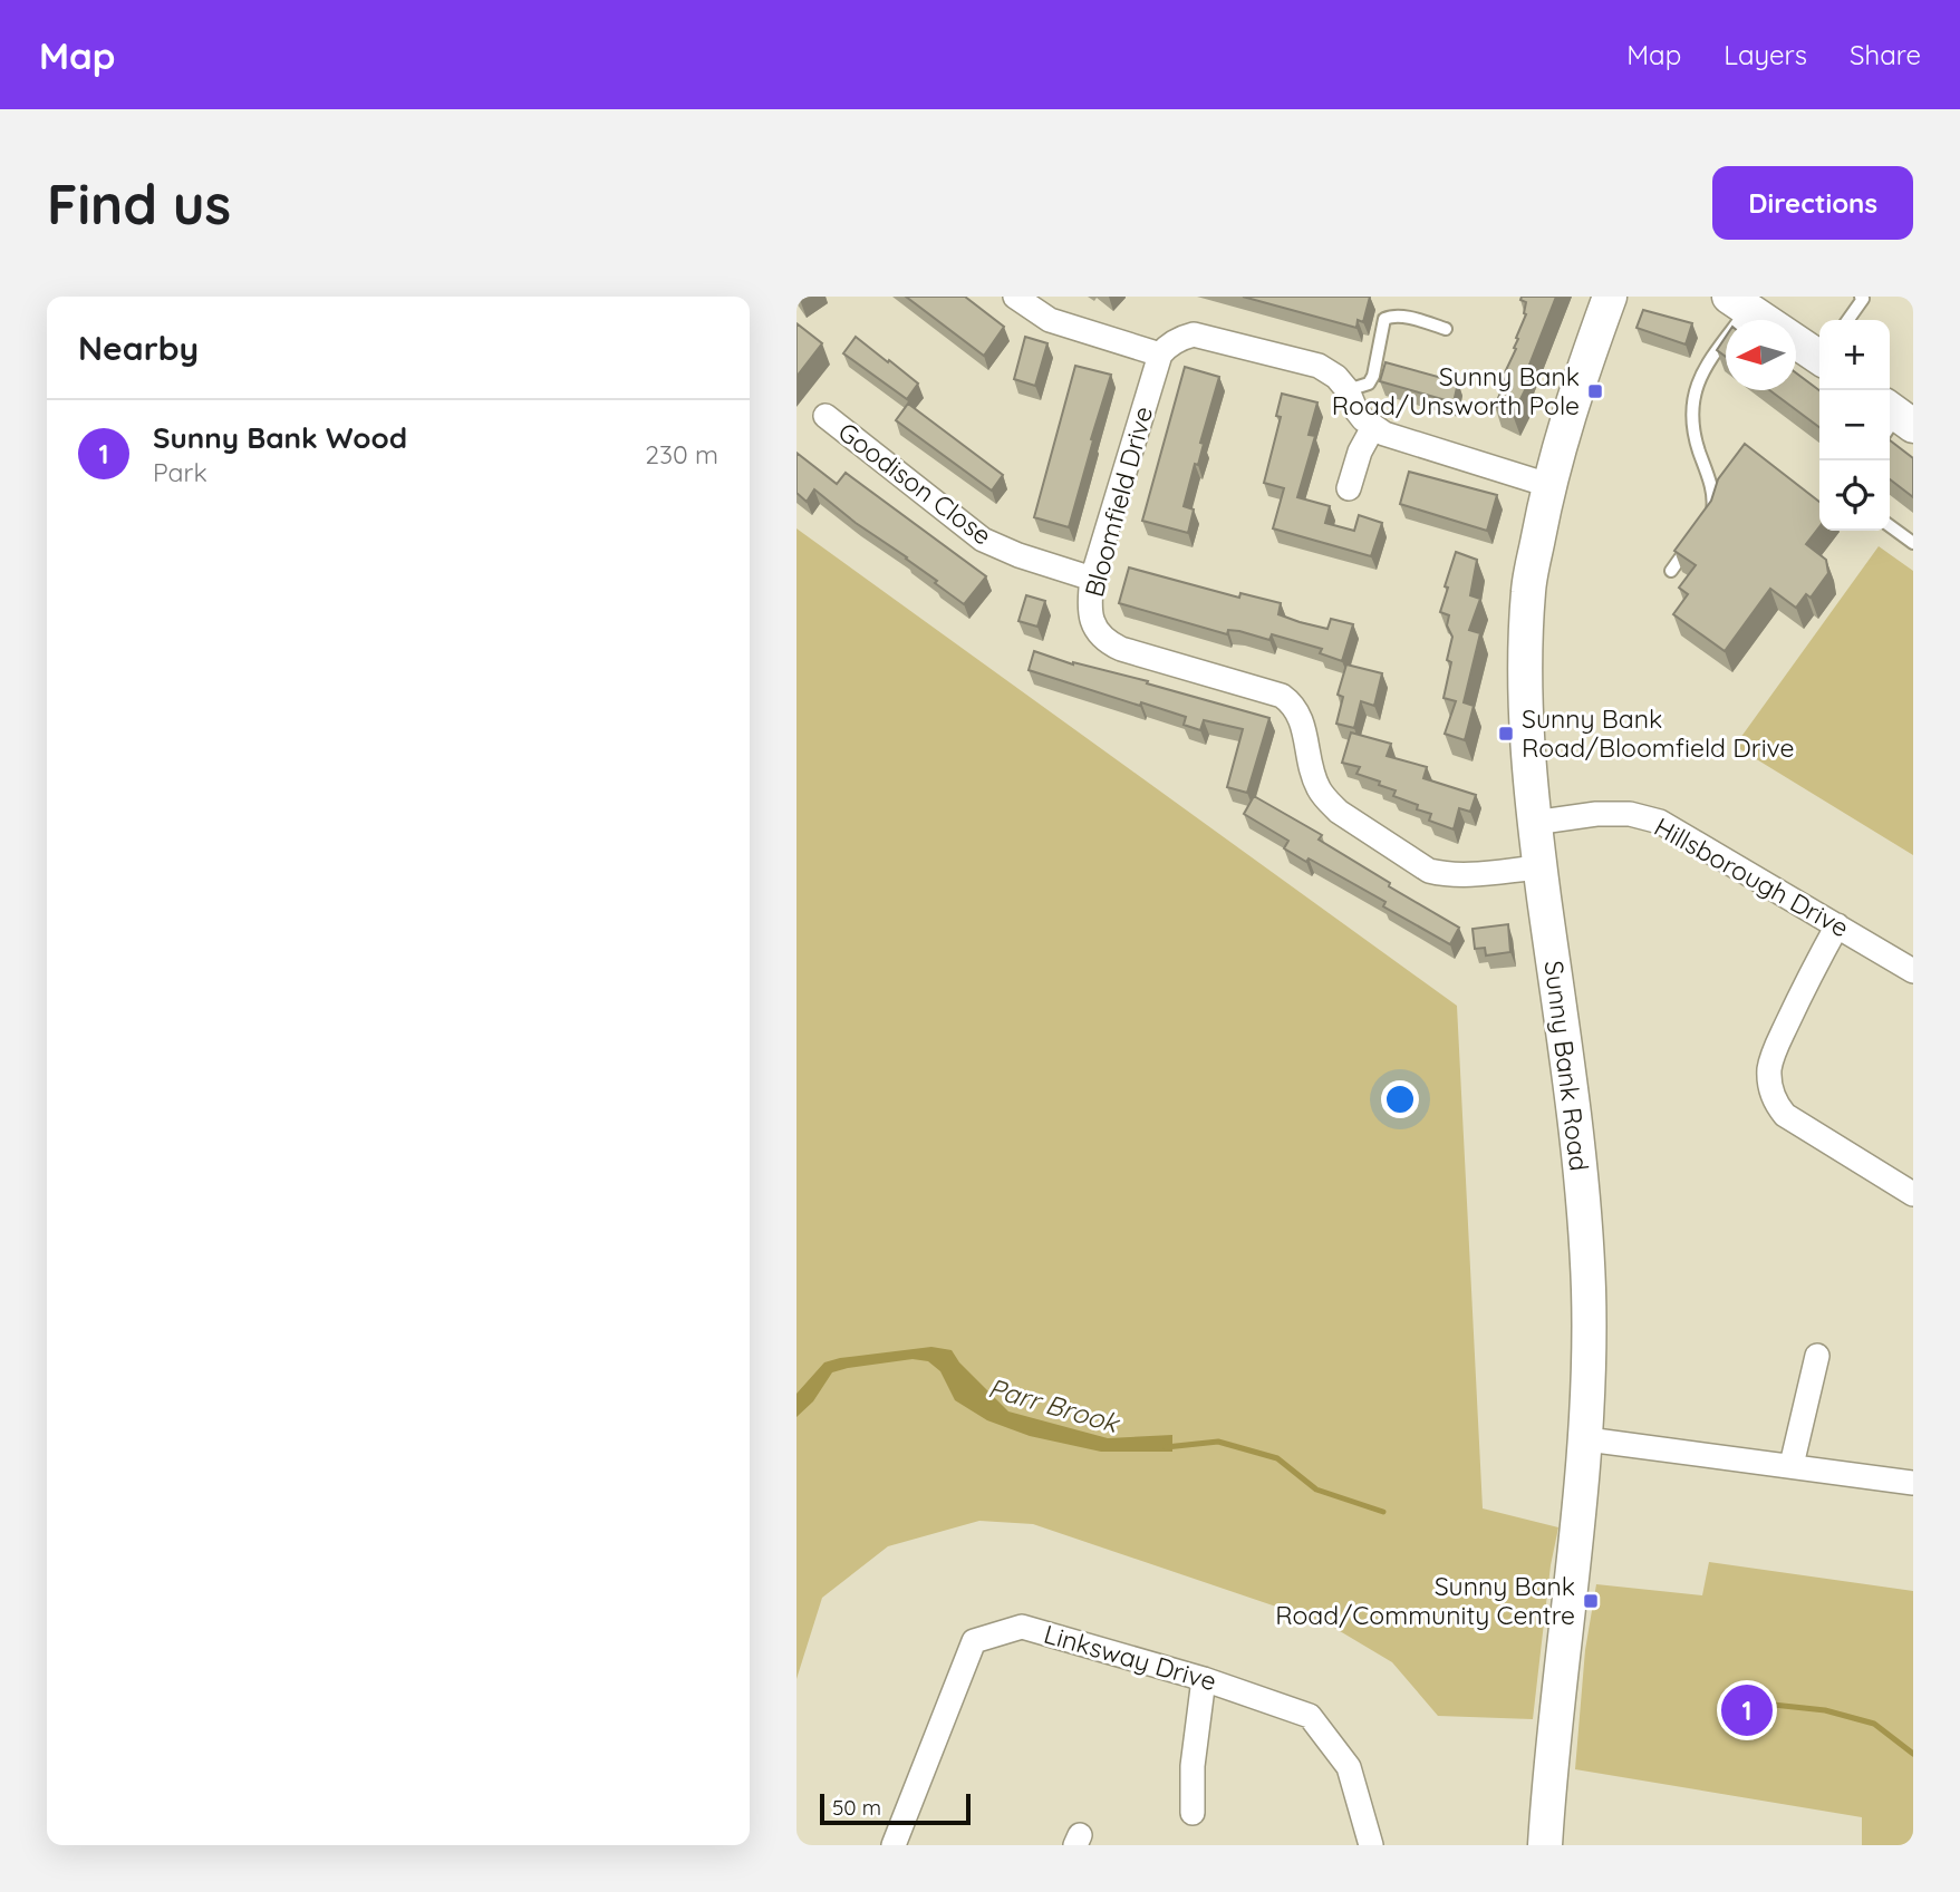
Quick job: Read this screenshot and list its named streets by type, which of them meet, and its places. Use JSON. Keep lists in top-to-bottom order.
{
  "streets": {
    "street": [
      "Goodison Close",
      "Bloomfield Drive",
      "Hillsborough Drive",
      "Sunny Bank Road",
      "Linksway Drive"
    ]
  },
  "crossings": [
    ["Goodison Close", "Bloomfield Drive"],
    ["Bloomfield Drive", "Sunny Bank Road"],
    ["Hillsborough Drive", "Sunny Bank Road"]
  ],
  "water": ["Parr Brook"],
  "places": {
    "transit": ["Sunny Bank Road/Unsworth Pole", "Sunny Bank Road/Bloomfield Drive", "Sunny Bank Road/Community Centre"]
  },
  "scale_bar": "50 m",
  "north": "left",
  "page": {
    "header": "Map",
    "nav": ["Map", "Layers", "Share"],
    "buttons": "Directions",
    "title": "Find us",
    "heading": "Nearby",
    "map_buttons": ["+", "−"],
    "list": [
      {
        "mark": "1",
        "name": "Sunny Bank Wood",
        "note": "Park",
        "value": "230 m"
      }
    ],
    "pins": "1",
    "scale": "50 m"
  }
}
